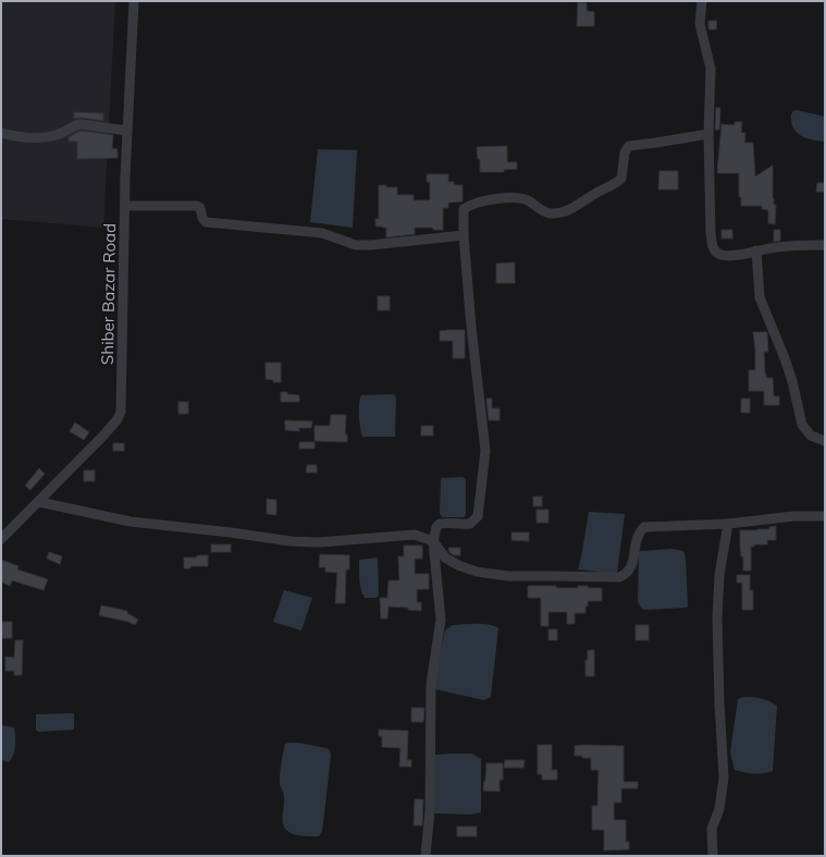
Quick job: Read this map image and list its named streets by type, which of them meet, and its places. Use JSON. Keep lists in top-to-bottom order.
{
  "streets": {
    "street": ["Shiber Bazar Road"]
  }
}
